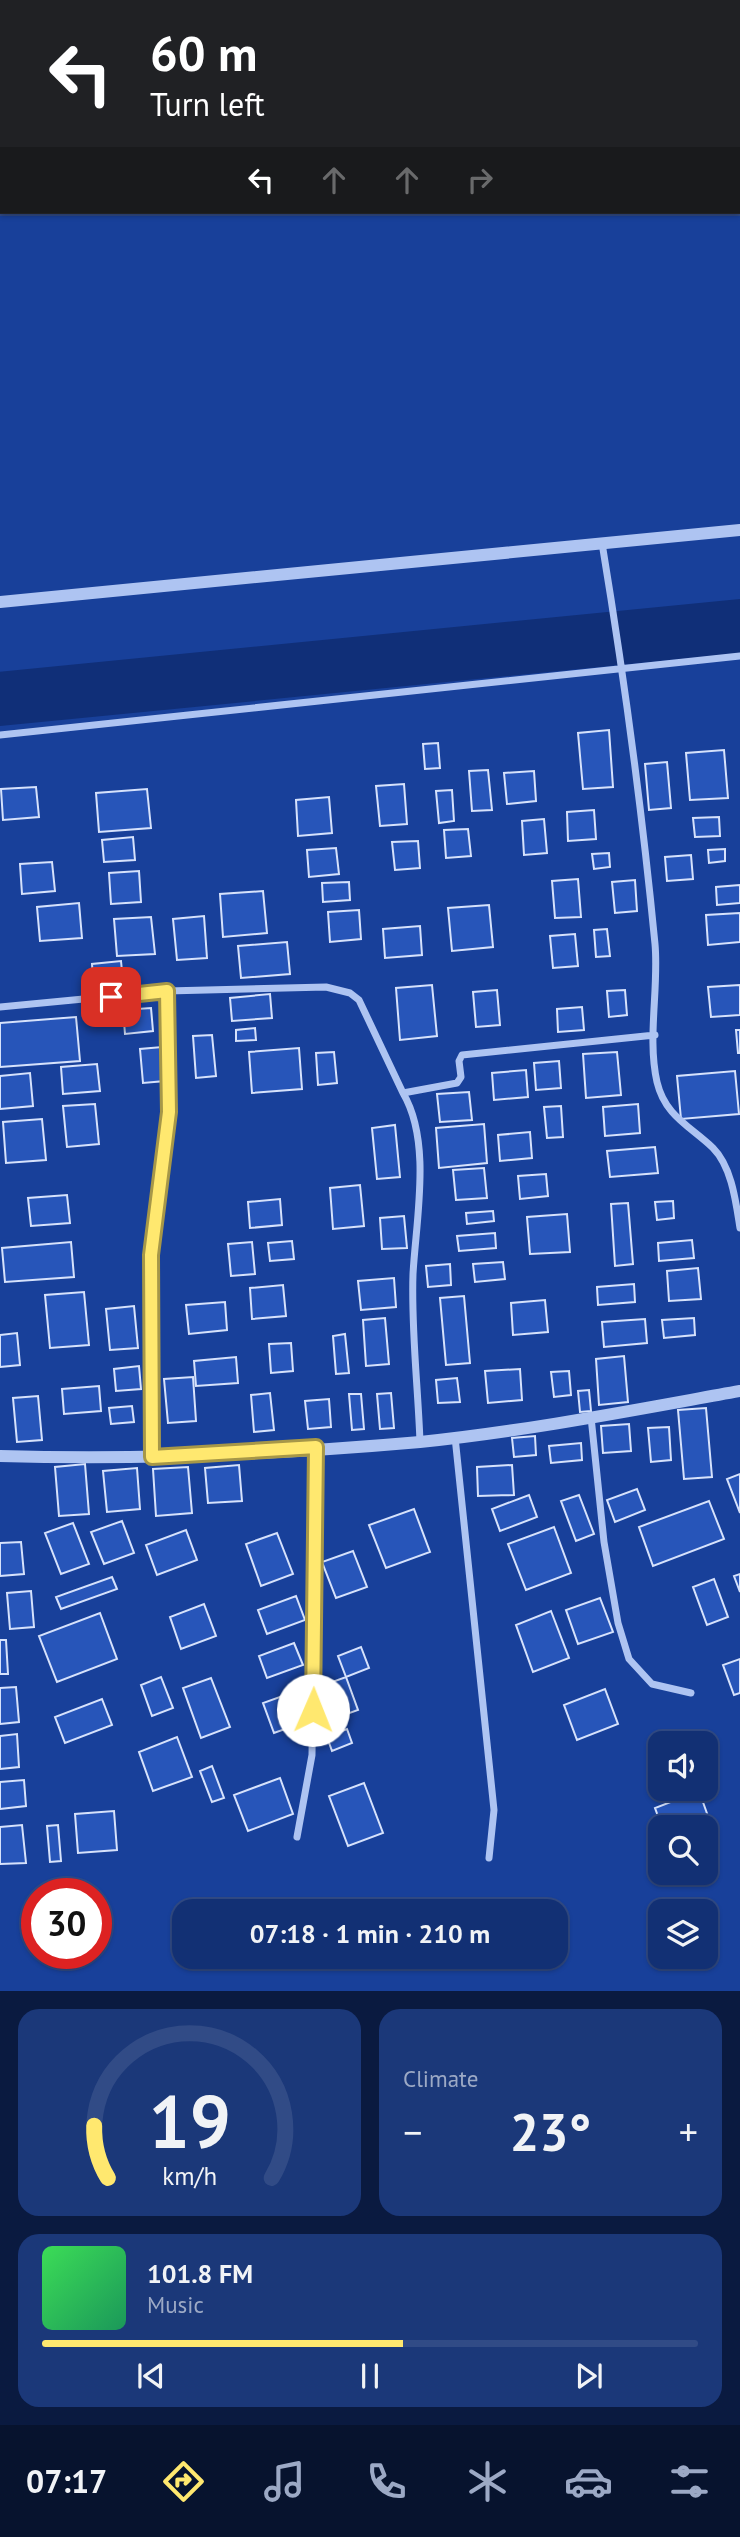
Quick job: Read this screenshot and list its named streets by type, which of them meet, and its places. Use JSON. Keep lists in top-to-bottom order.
{
  "page": {
    "turn": ["60 m", "Turn left"],
    "limit": "30",
    "trip": "07:18 · 1 min · 210 m",
    "tile": "Climate",
    "heat": ["−", "23°", "+"],
    "song": ["101.8 FM", "Music"],
    "tabs": "07:17",
    "gauge": ["19", "km/h"]
  }
}
